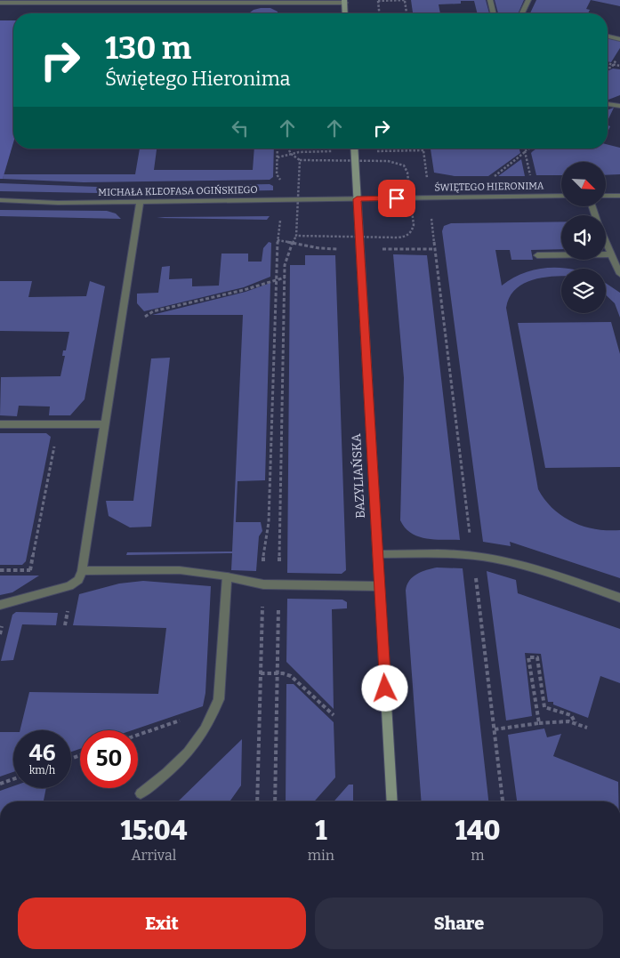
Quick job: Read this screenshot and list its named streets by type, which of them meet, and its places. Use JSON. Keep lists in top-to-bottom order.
{
  "streets": {
    "main road": ["BAZYLIAŃSKA"],
    "street": ["ŚWIĘTEGO HIERONIMA", "MICHAŁA KLEOFASA OGIŃSKIEGO"]
  },
  "crossings": [
    ["ŚWIĘTEGO HIERONIMA", "MICHAŁA KLEOFASA OGIŃSKIEGO"],
    ["ŚWIĘTEGO HIERONIMA", "BAZYLIAŃSKA"],
    ["MICHAŁA KLEOFASA OGIŃSKIEGO", "BAZYLIAŃSKA"]
  ],
  "north": "bottom right",
  "page": {
    "turn": ["130 m", "Świętego Hieronima"],
    "speed": "46 km/h",
    "limit": "50",
    "eta": [
      "15:04",
      "Arrival",
      "1",
      "min",
      "140",
      "m"
    ],
    "buttons": ["Exit", "Share"]
  }
}
